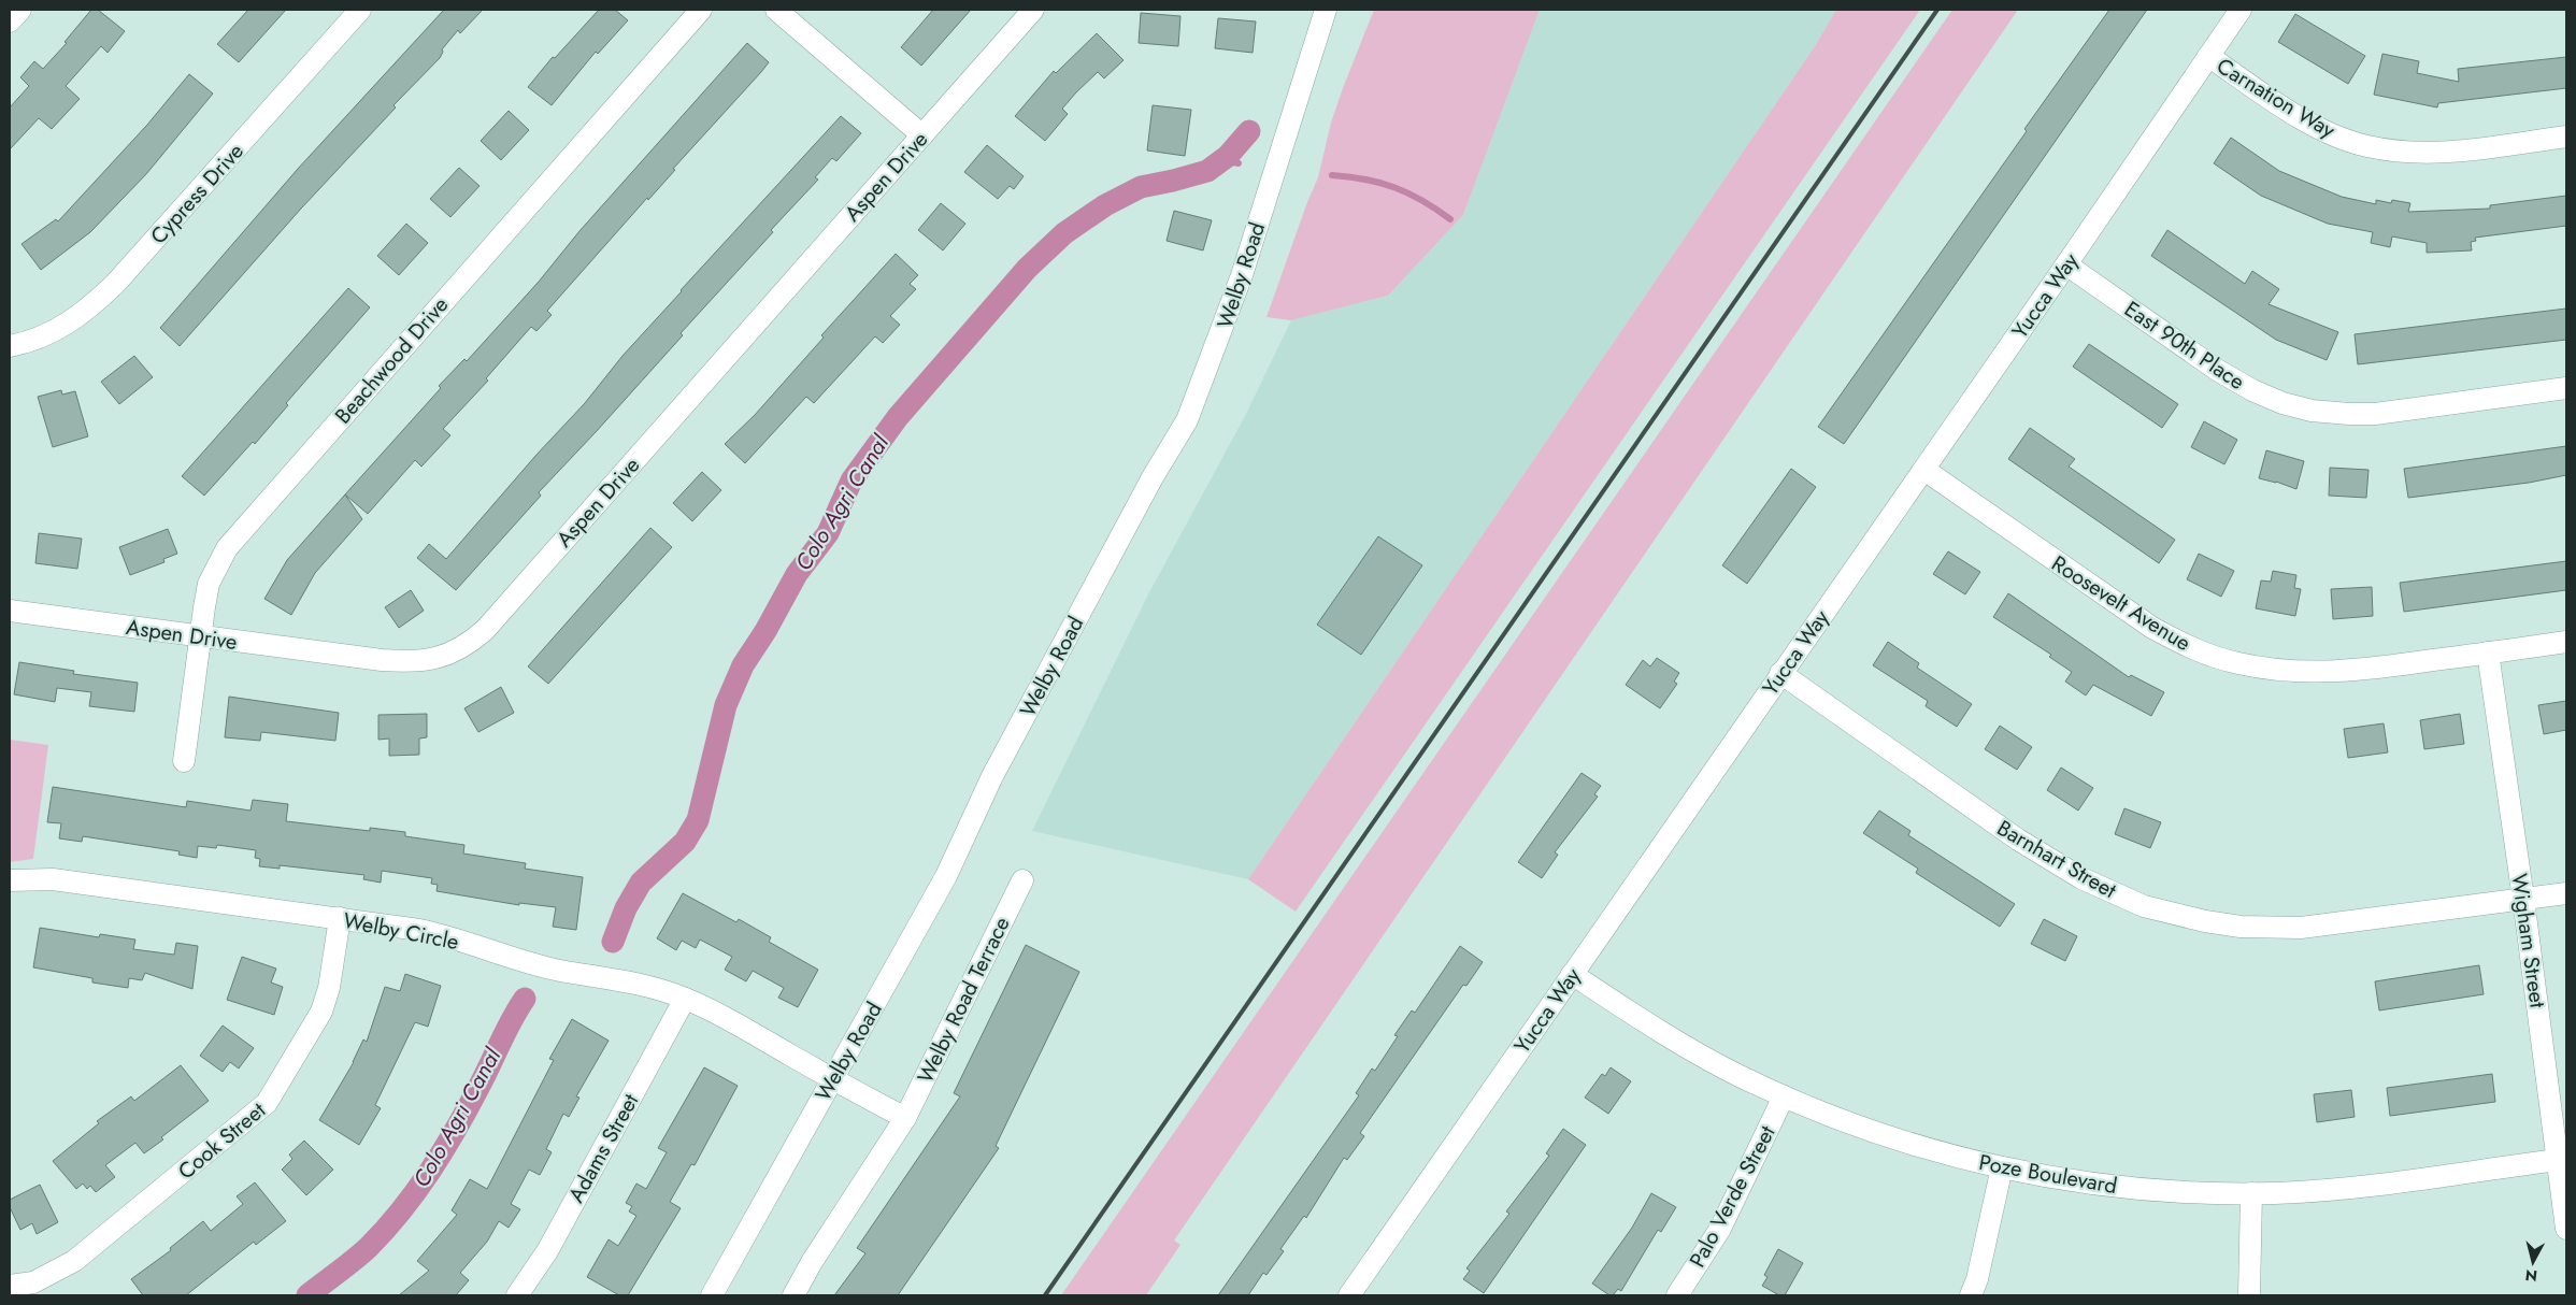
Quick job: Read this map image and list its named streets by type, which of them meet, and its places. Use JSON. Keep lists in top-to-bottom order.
{
  "streets": {
    "street": [
      "Carnation Way",
      "Aspen Drive",
      "Cypress Drive",
      "Welby Road",
      "Yucca Way",
      "East 90th Place",
      "Beachwood Drive",
      "Roosevelt Avenue",
      "Barnhart Street",
      "Welby Circle",
      "Wigham Street",
      "Welby Road Terrace",
      "Cook Street",
      "Adams Street",
      "Poze Boulevard",
      "Palo Verde Street"
    ]
  },
  "crossings": [
    ["Carnation Way", "Yucca Way"],
    ["Aspen Drive", "Beachwood Drive"],
    ["Welby Road", "Welby Circle"],
    ["Yucca Way", "East 90th Place"],
    ["Yucca Way", "Roosevelt Avenue"],
    ["Yucca Way", "Barnhart Street"],
    ["Yucca Way", "Poze Boulevard"],
    ["Roosevelt Avenue", "Wigham Street"],
    ["Barnhart Street", "Wigham Street"],
    ["Welby Circle", "Cook Street"],
    ["Welby Circle", "Adams Street"],
    ["Wigham Street", "Poze Boulevard"],
    ["Poze Boulevard", "Palo Verde Street"]
  ],
  "water": ["Colo Agri Canal"],
  "north": "bottom"
}
